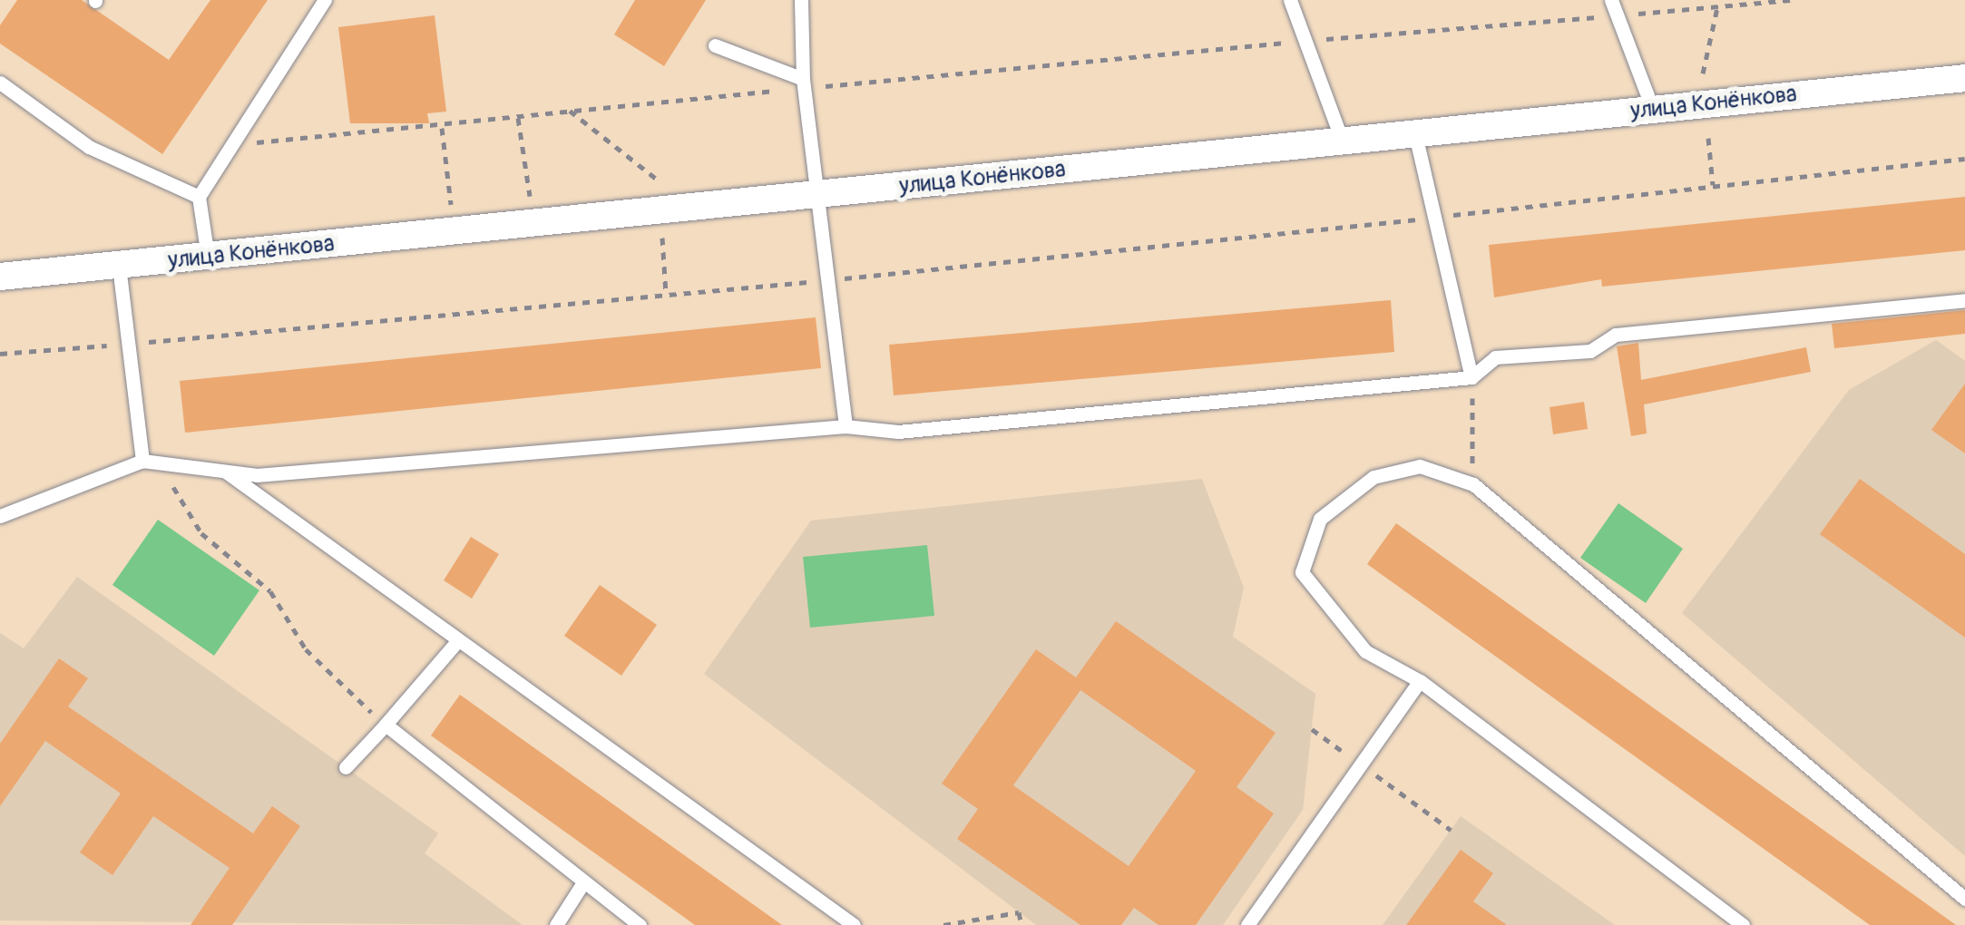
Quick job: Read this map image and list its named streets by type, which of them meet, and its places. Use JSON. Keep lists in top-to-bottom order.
{
  "streets": {
    "street": ["улица Конёнкова"]
  }
}
